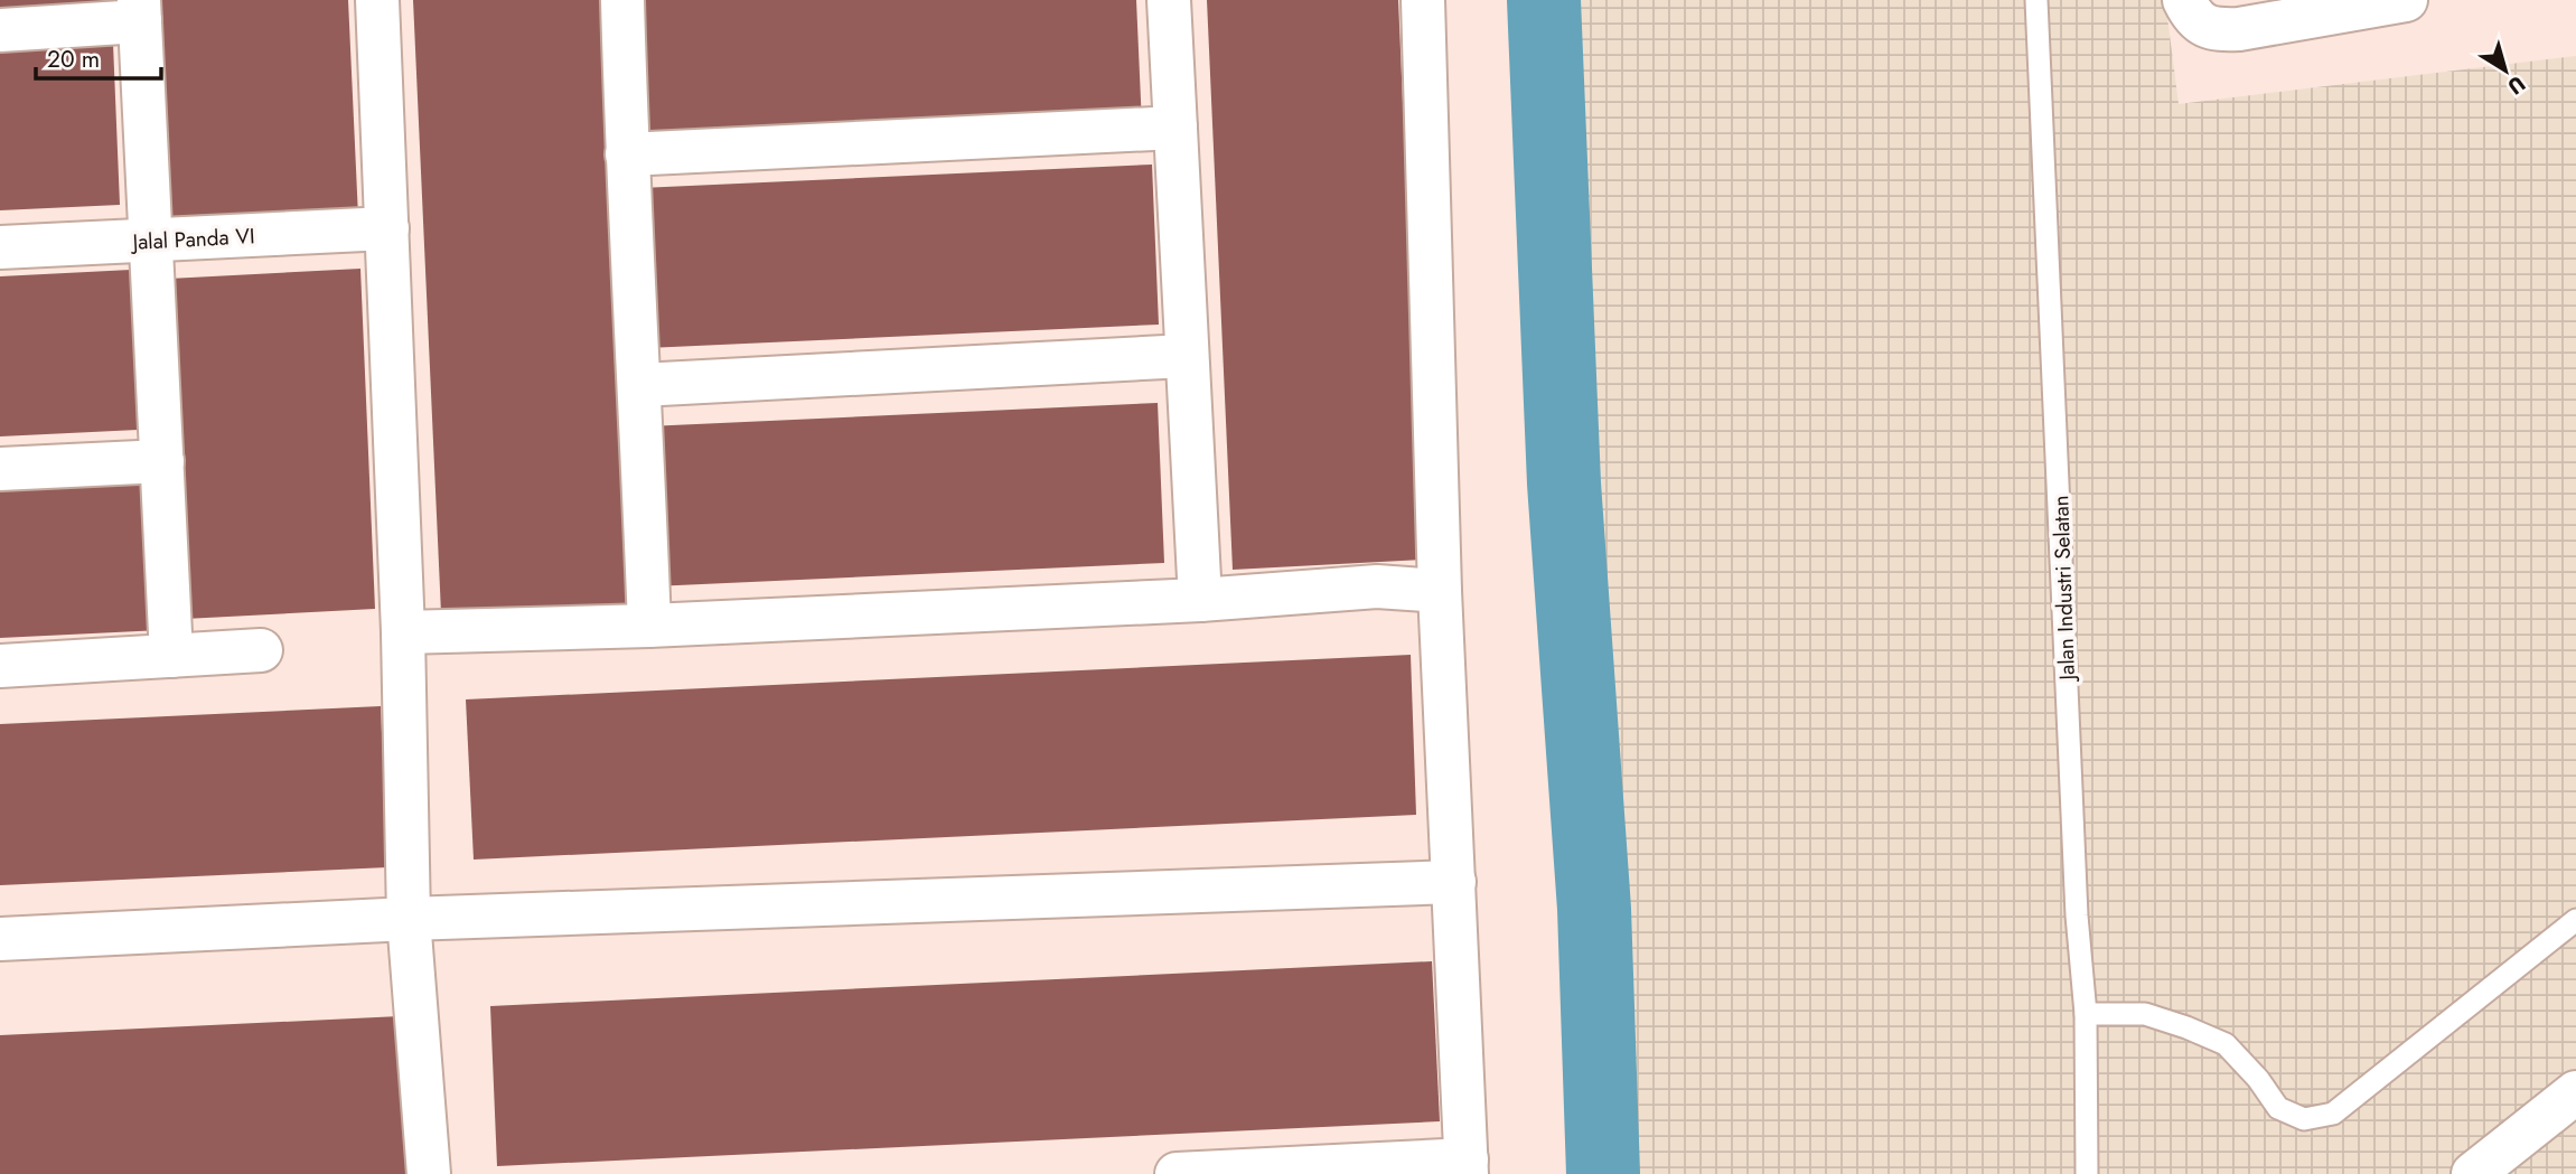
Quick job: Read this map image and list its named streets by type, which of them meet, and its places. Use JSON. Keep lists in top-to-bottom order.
{
  "streets": {
    "street": ["Jalal Panda VI"],
    "lane": ["Jalan Industri Selatan"]
  },
  "scale_bar": "20 m",
  "north": "bottom right"
}
